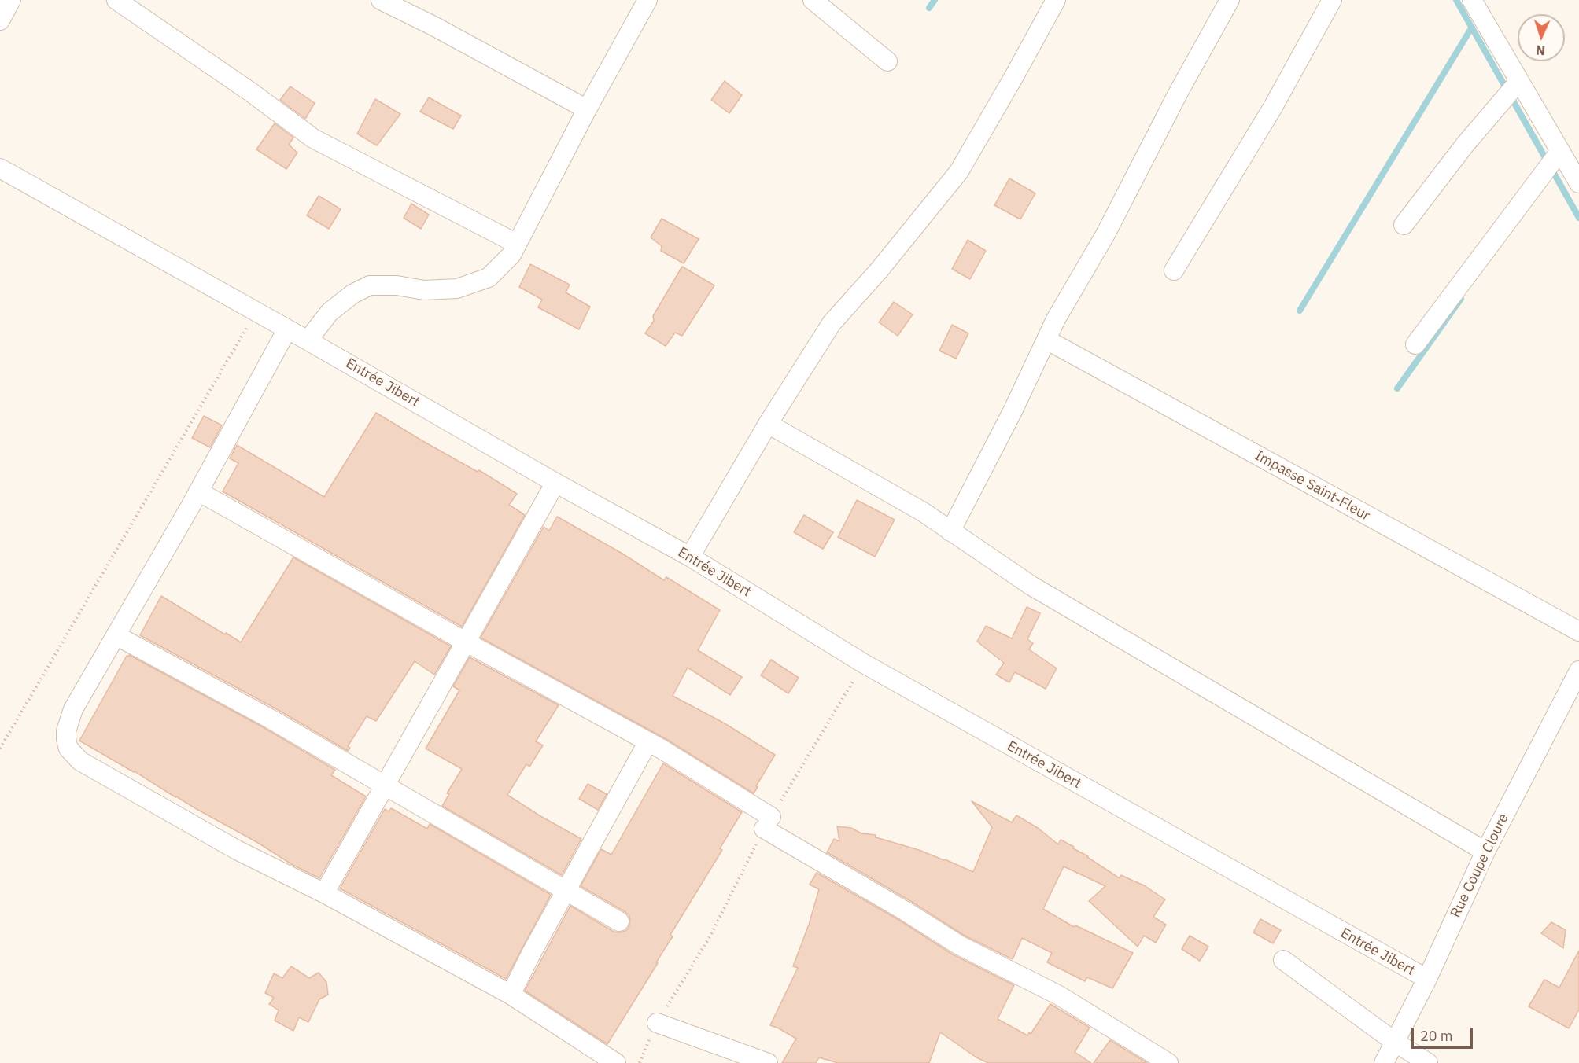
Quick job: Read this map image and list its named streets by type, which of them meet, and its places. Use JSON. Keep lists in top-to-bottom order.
{
  "streets": {
    "street": ["Entrée Jibert", "Impasse Saint-Fleur", "Rue Coupe Cloure"]
  },
  "crossings": [
    ["Entrée Jibert", "Rue Coupe Cloure"]
  ],
  "scale_bar": "20 m",
  "north": "bottom"
}
